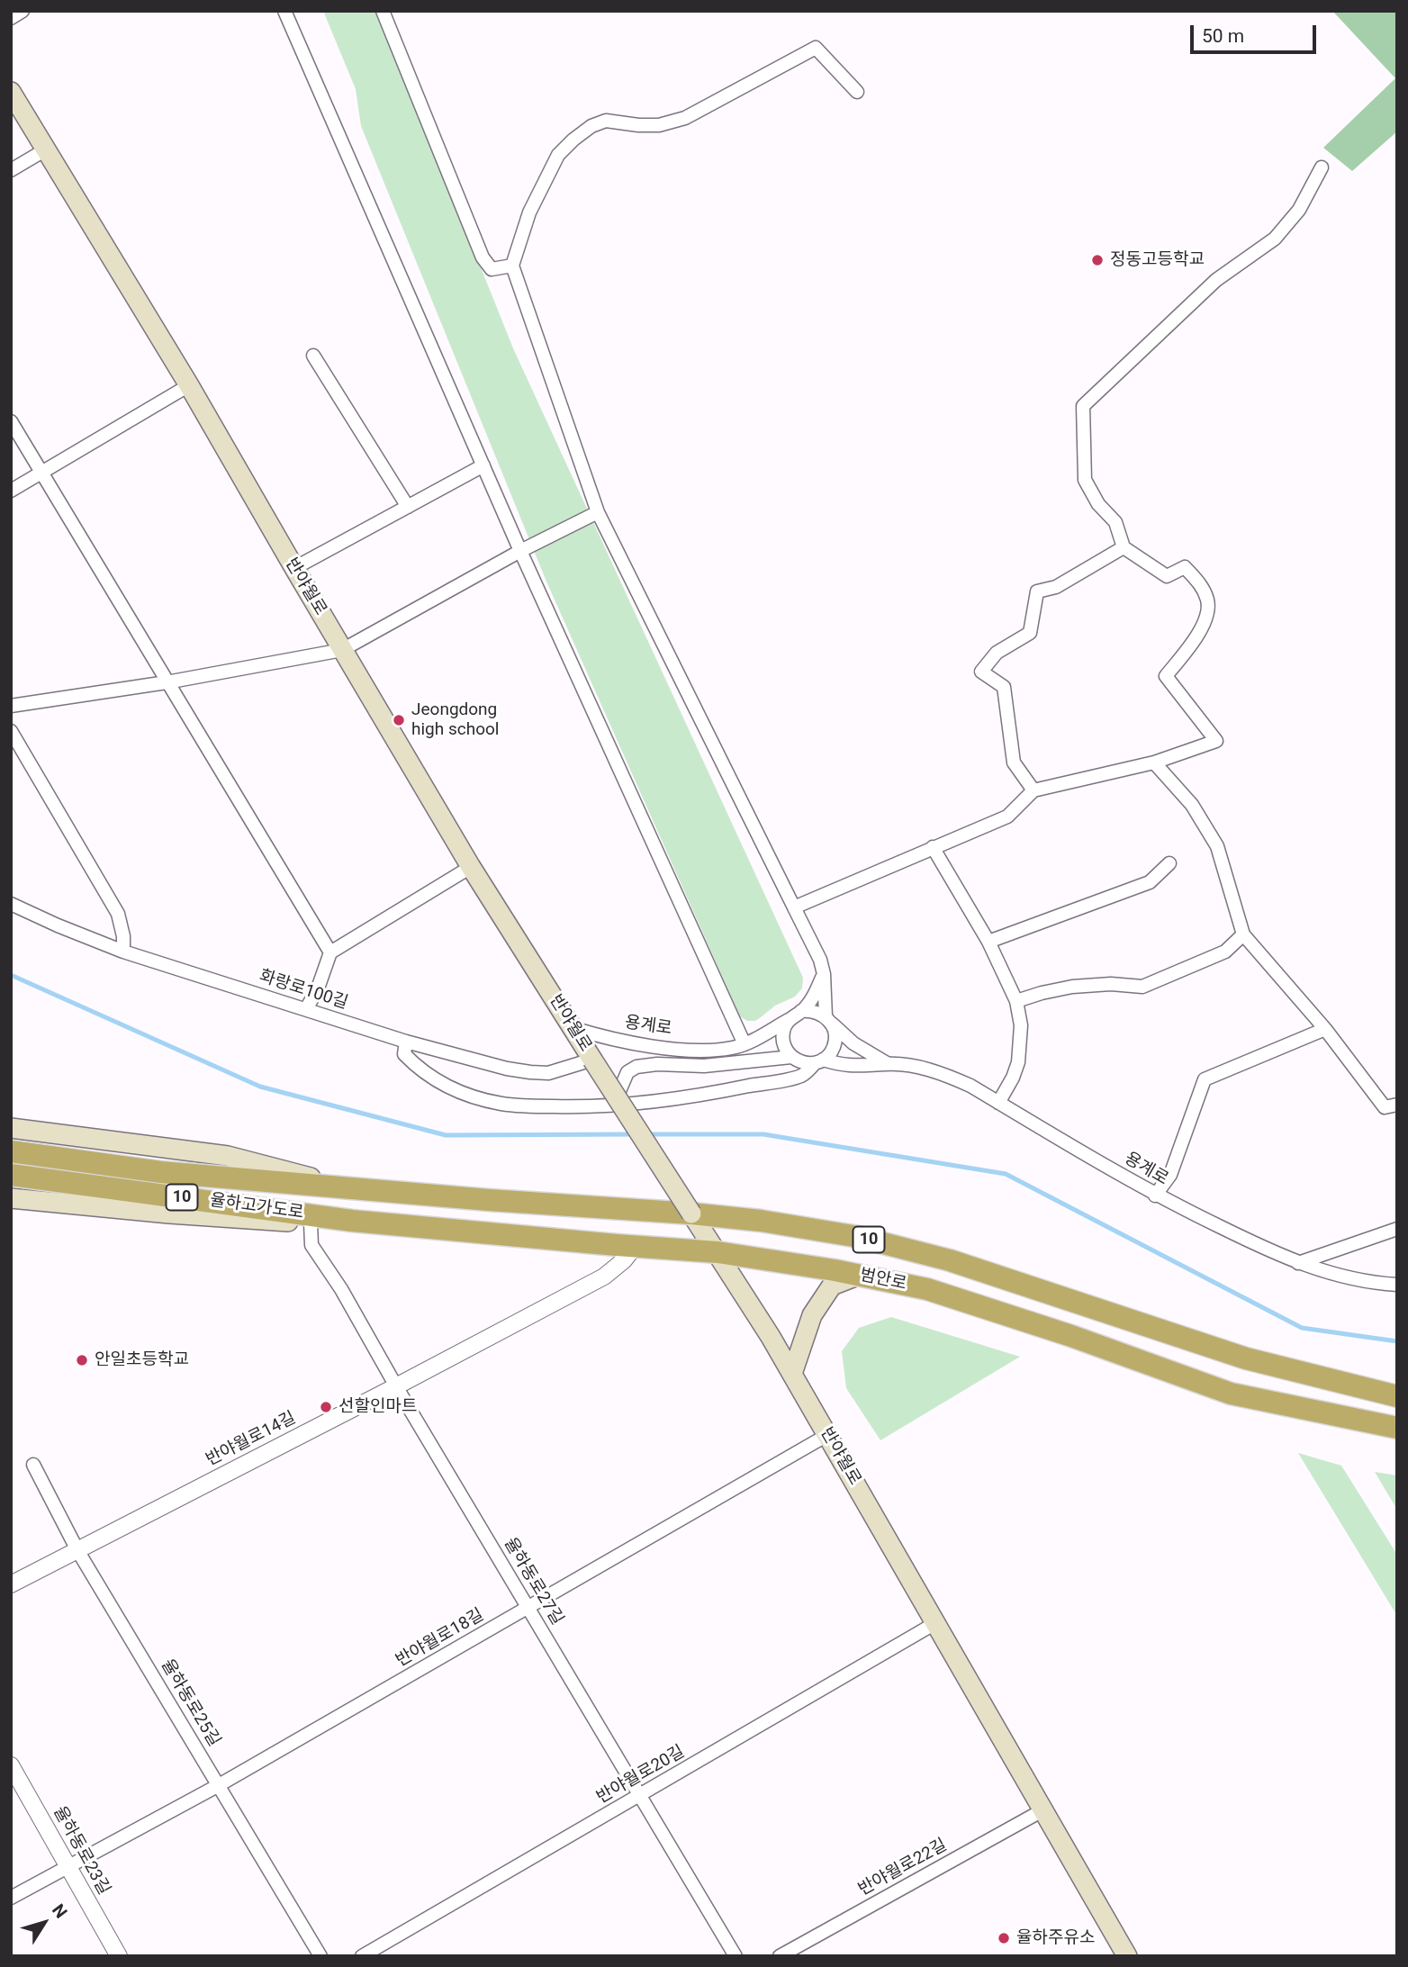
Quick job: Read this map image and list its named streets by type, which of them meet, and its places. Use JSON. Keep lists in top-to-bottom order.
{
  "streets": {
    "highway": ["10", "율하고가도로", "범안로"],
    "main road": ["반야월로"],
    "street": [
      "화랑로100길",
      "용계로",
      "반야월로14길",
      "율하동로27길",
      "반야월로18길",
      "율하동로25길",
      "반야월로20길",
      "율하동로23길",
      "반야월로22길"
    ]
  },
  "crossings": [
    ["반야월로", "화랑로100길"],
    ["반야월로", "용계로"],
    ["반야월로", "범안로"],
    ["반야월로", "반야월로18길"],
    ["반야월로", "반야월로20길"],
    ["반야월로", "반야월로22길"],
    ["율하고가도로", "범안로"],
    ["범안로", "반야월로14길"],
    ["반야월로14길", "율하동로27길"],
    ["반야월로14길", "율하동로25길"],
    ["율하동로27길", "반야월로18길"],
    ["율하동로27길", "반야월로20길"],
    ["반야월로18길", "율하동로25길"],
    ["반야월로18길", "율하동로23길"]
  ],
  "places": [
    "정동고등학교",
    "Jeongdong high school",
    "안일초등학교",
    "선할인마트",
    "율하주유소"
  ],
  "scale_bar": "50 m",
  "north": "top right"
}
